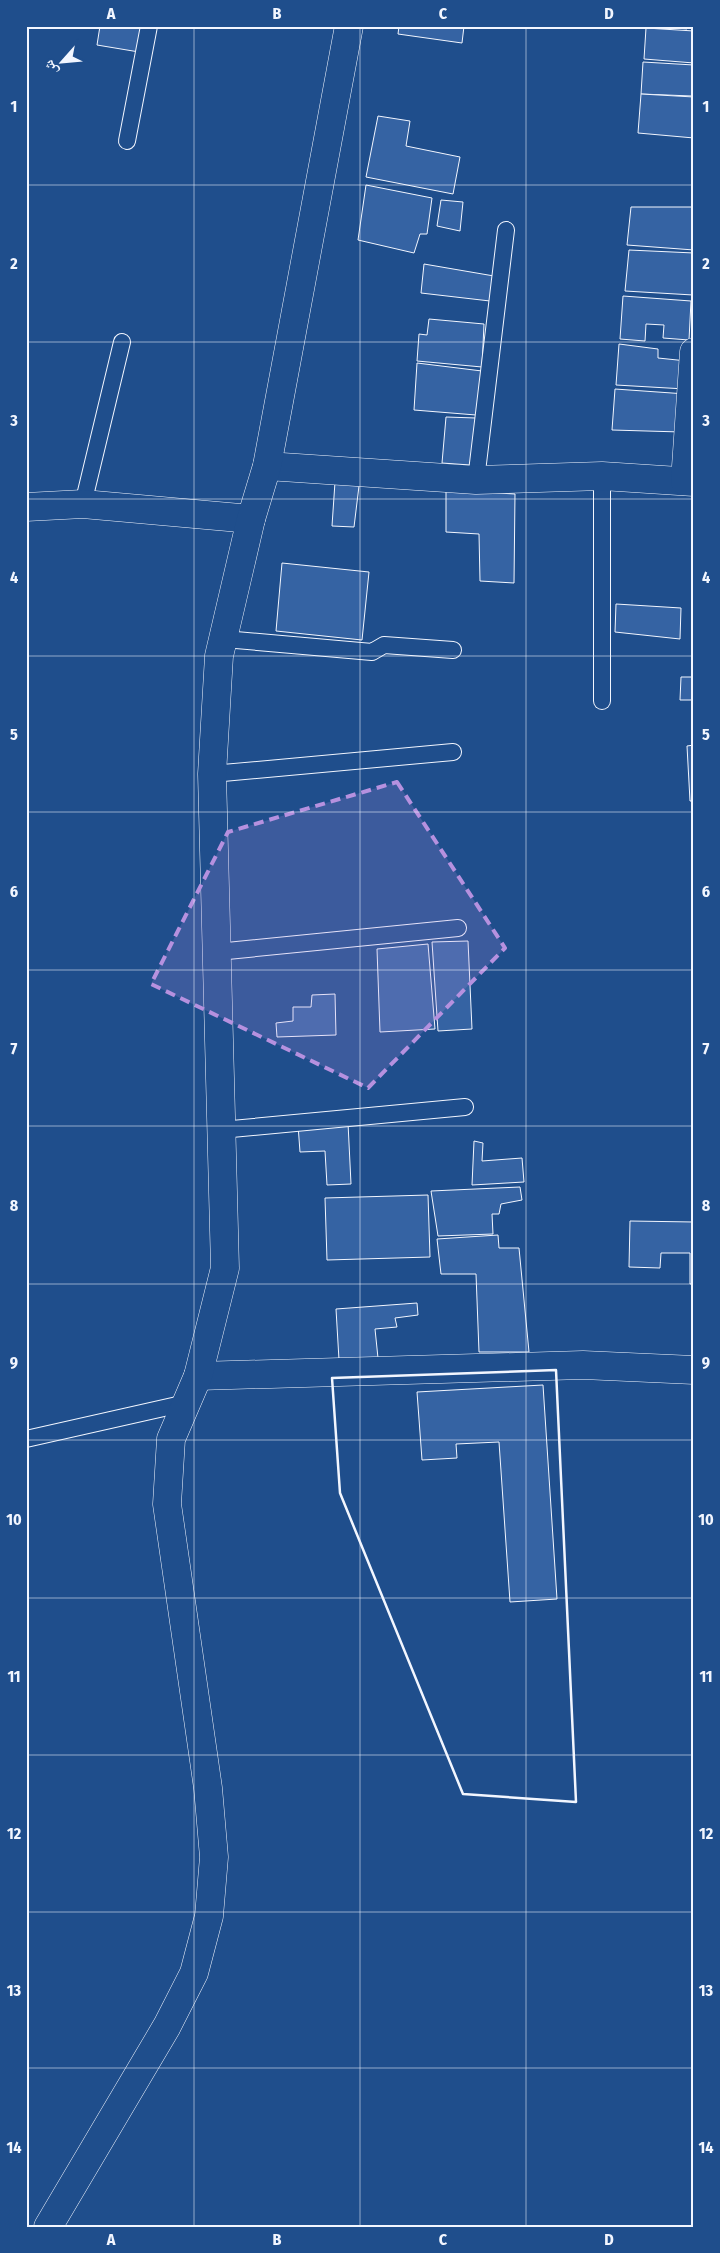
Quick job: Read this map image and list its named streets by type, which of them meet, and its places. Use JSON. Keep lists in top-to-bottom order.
{
  "north": "bottom left",
  "grid": {
    "columns": [
      "A",
      "B",
      "C",
      "D"
    ],
    "rows": [
      "1",
      "2",
      "3",
      "4",
      "5",
      "6",
      "7",
      "8",
      "9",
      "10",
      "11",
      "12",
      "13",
      "14"
    ]
  }
}
